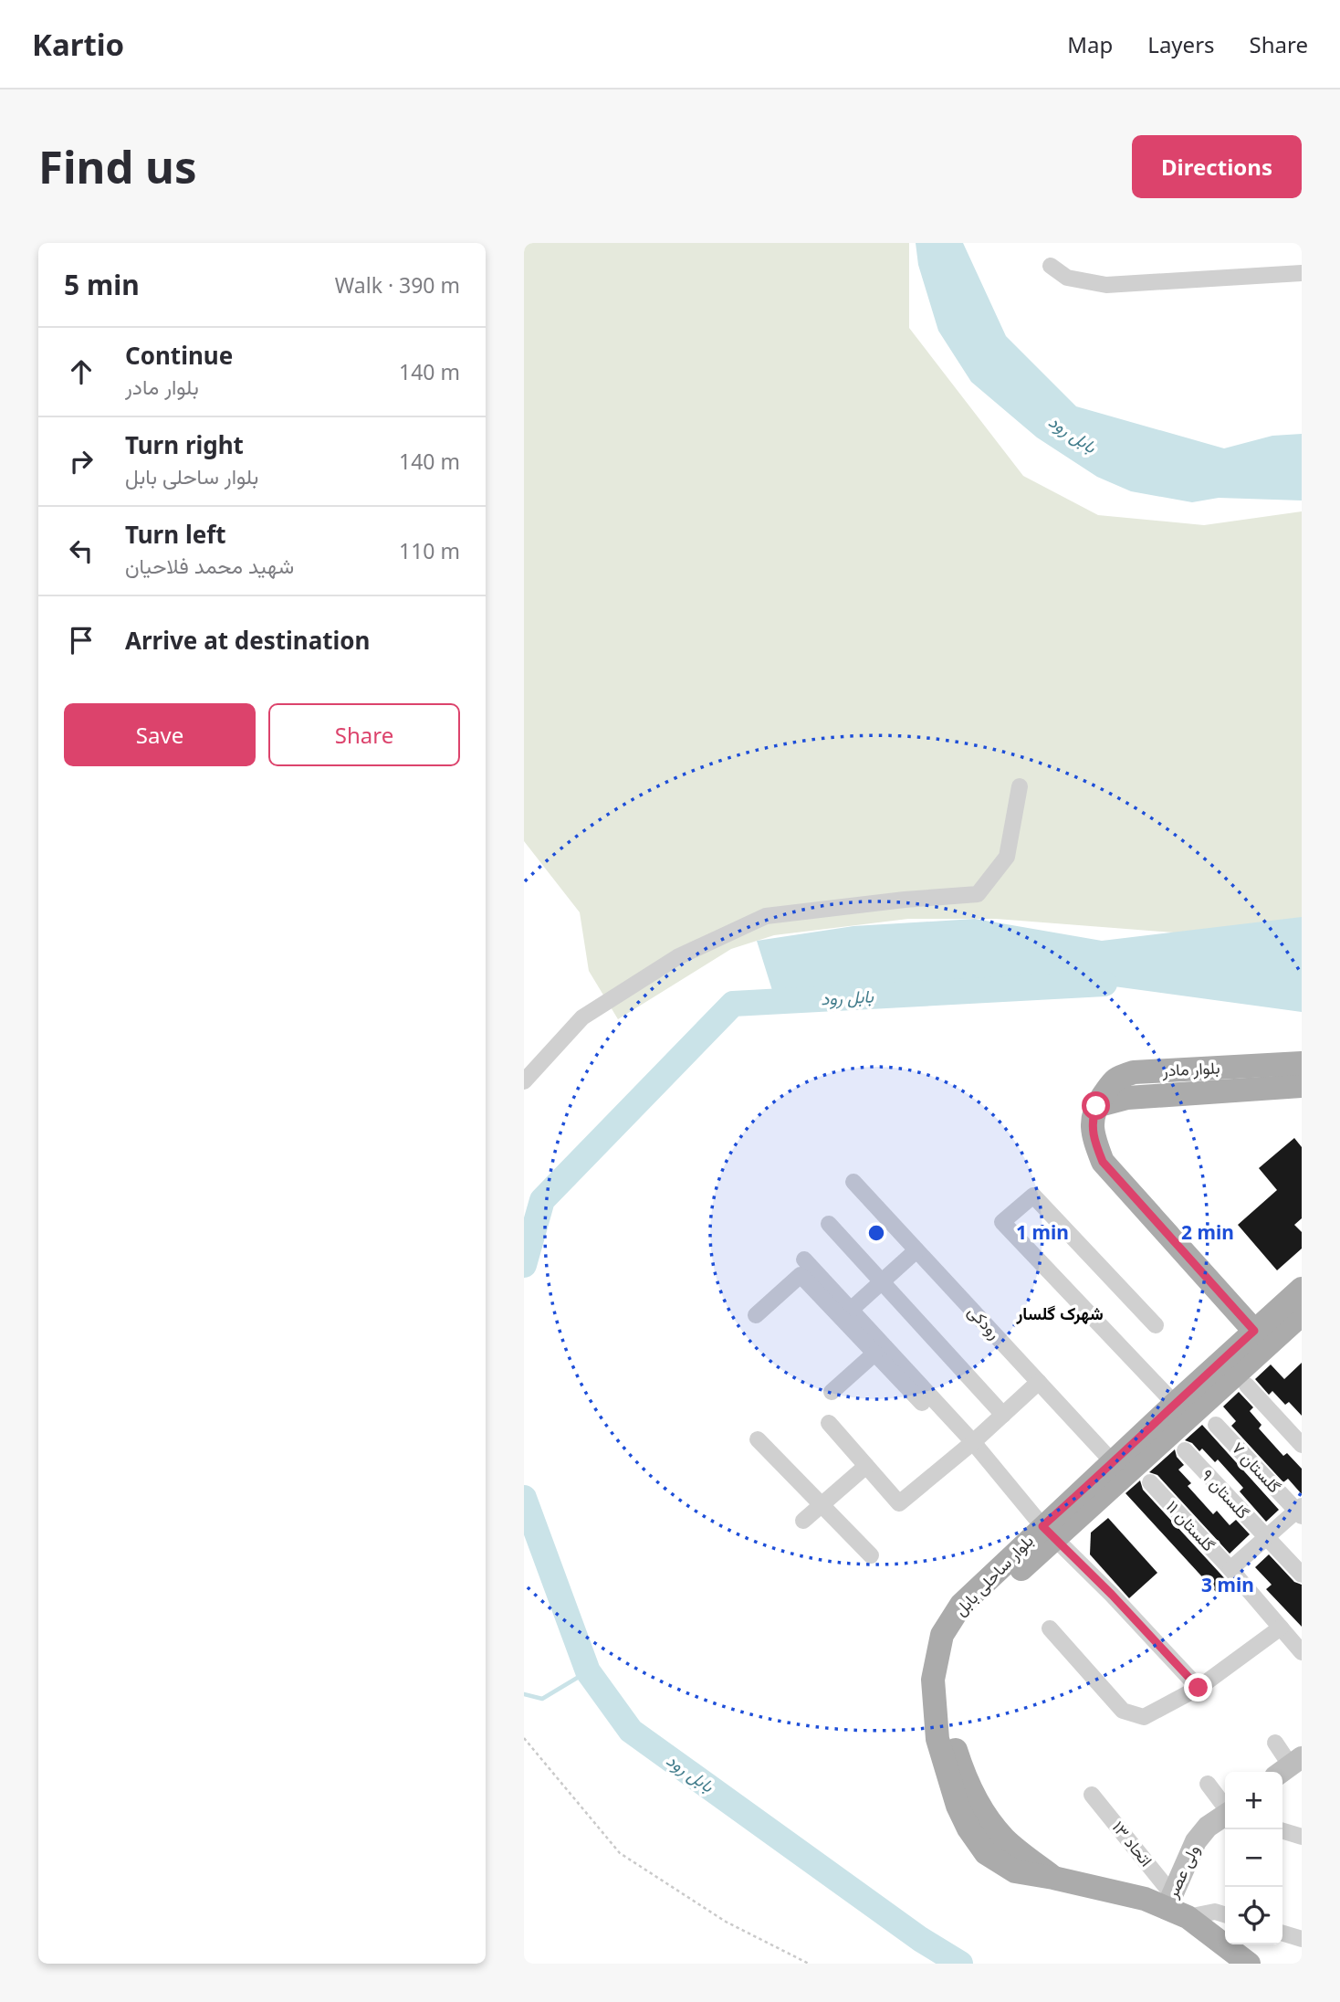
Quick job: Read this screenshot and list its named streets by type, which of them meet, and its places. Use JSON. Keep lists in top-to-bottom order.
{
  "streets": {
    "main road": ["بلوار مادر", "بلوار ساحلی بابل", "ولی عصر"],
    "street": [
      "رودکی",
      "گلستان ۷",
      "گلستان ۹",
      "گلستان ۱۱",
      "اتحاد ۱۳"
    ]
  },
  "crossings": [
    ["بلوار مادر", "بلوار ساحلی بابل"],
    ["رودکی", "بلوار ساحلی بابل"],
    ["بلوار ساحلی بابل", "اتحاد ۱۳"],
    ["بلوار ساحلی بابل", "ولی عصر"],
    ["اتحاد ۱۳", "ولی عصر"]
  ],
  "districts": ["شهرک گلسار"],
  "water": ["بابل رود"],
  "page": {
    "header": "Kartio",
    "nav": ["Map", "Layers", "Share"],
    "buttons": [
      "Directions",
      ["Save", "Share"]
    ],
    "title": "Find us",
    "heading": ["5 min", "Walk · 390 m"],
    "list": [
      ["Continue", "بلوار مادر", "140 m"],
      ["Turn right", "بلوار ساحلی بابل", "140 m"],
      ["Turn left", "شهید محمد فلاحیان", "110 m"],
      "Arrive at destination"
    ],
    "map_buttons": ["+", "−"]
  },
  "rings": ["1 min", "2 min", "3 min"]
}
